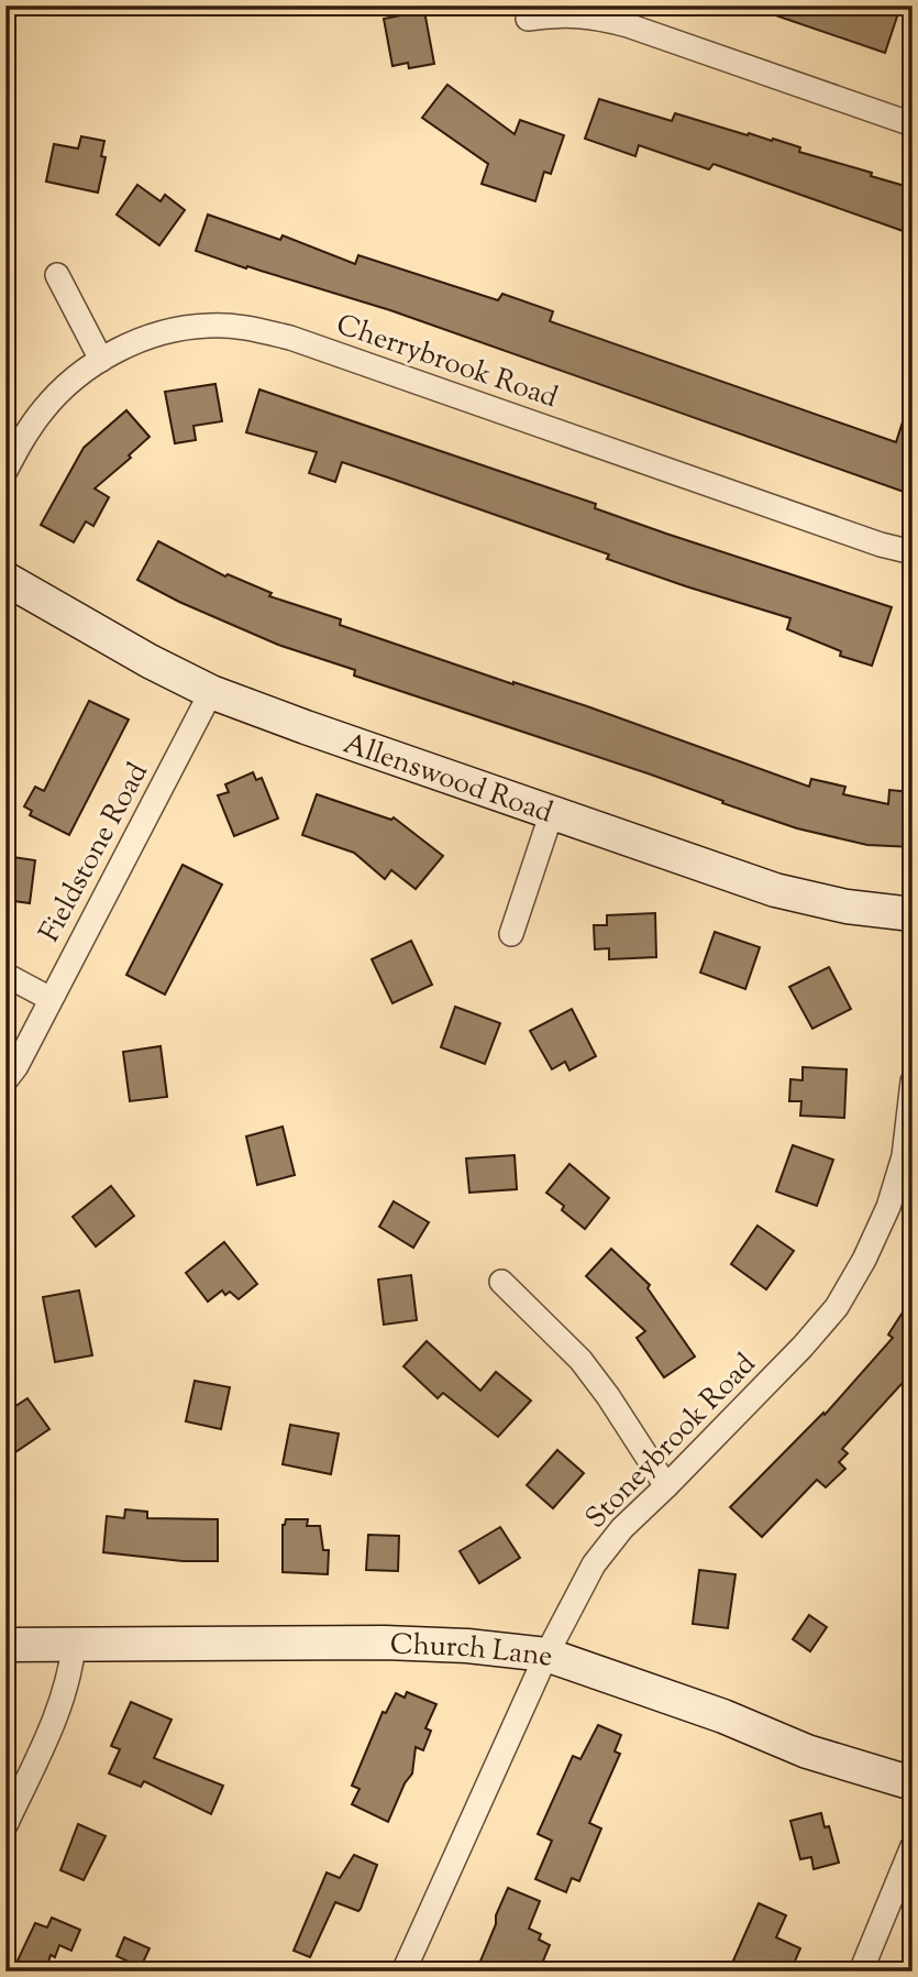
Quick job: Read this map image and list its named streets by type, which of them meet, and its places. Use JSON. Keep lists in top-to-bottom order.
{
  "streets": {
    "street": [
      "Cherrybrook Road",
      "Allenswood Road",
      "Fieldstone Road",
      "Stoneybrook Road",
      "Church Lane"
    ]
  },
  "crossings": [
    ["Allenswood Road", "Fieldstone Road"],
    ["Stoneybrook Road", "Church Lane"]
  ]
}
